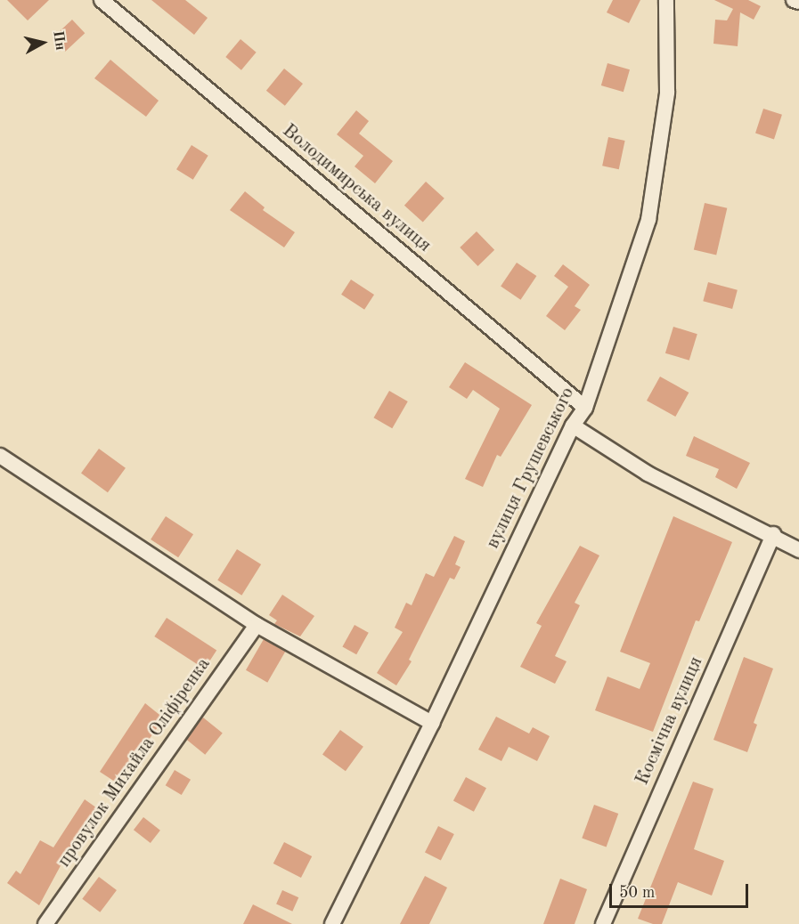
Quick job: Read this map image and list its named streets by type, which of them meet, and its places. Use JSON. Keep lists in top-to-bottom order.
{
  "streets": {
    "street": [
      "Володимирська вулиця",
      "вулиця Грушевського",
      "Космічна вулиця",
      "провулок Михайла Оліфіренка"
    ]
  },
  "crossings": [
    ["Володимирська вулиця", "вулиця Грушевського"]
  ],
  "scale_bar": "50 m",
  "north": "right"
}
